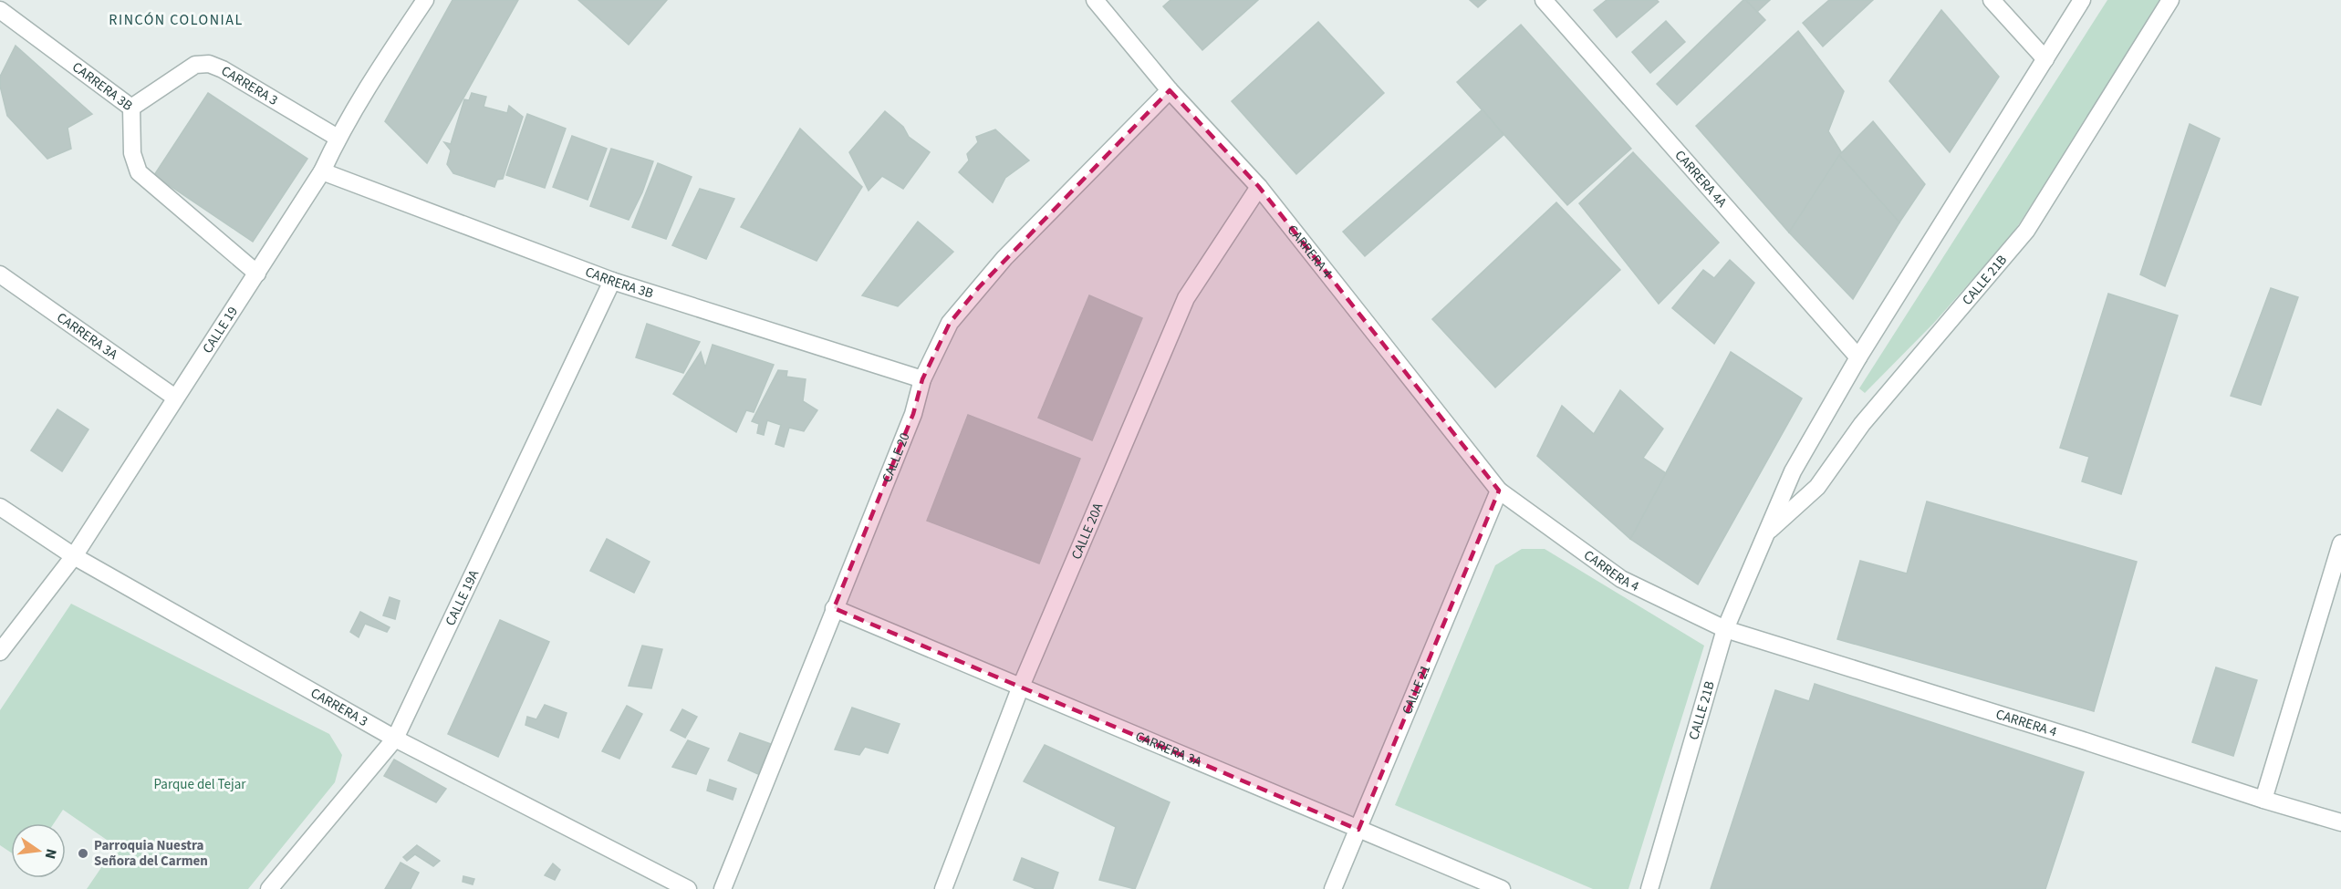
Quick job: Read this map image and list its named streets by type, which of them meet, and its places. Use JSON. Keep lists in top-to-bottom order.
{
  "streets": {
    "street": [
      "CARRERA 3",
      "CARRERA 3B",
      "CARRERA 4A",
      "CARRERA 4",
      "CALLE 21B",
      "CALLE 19",
      "CARRERA 3A",
      "CALLE 20",
      "CALLE 20A",
      "CALLE 19A",
      "CALLE 21"
    ]
  },
  "crossings": [
    ["CARRERA 3", "CARRERA 3B"],
    ["CARRERA 3", "CALLE 19"],
    ["CARRERA 3", "CALLE 19A"],
    ["CARRERA 3B", "CALLE 19"],
    ["CARRERA 3B", "CALLE 20"],
    ["CARRERA 3B", "CALLE 19A"],
    ["CARRERA 4A", "CALLE 21B"],
    ["CARRERA 4", "CALLE 21B"],
    ["CARRERA 4", "CALLE 20"],
    ["CARRERA 4", "CALLE 20A"],
    ["CARRERA 4", "CALLE 21"],
    ["CALLE 19", "CARRERA 3A"],
    ["CARRERA 3A", "CALLE 20"],
    ["CARRERA 3A", "CALLE 20A"],
    ["CARRERA 3A", "CALLE 21"]
  ],
  "districts": ["RINCÓN COLONIAL"],
  "parks": ["Parque del Tejar"],
  "places": ["Parroquia Nuestra Señora del Carmen"],
  "north": "right"
}
